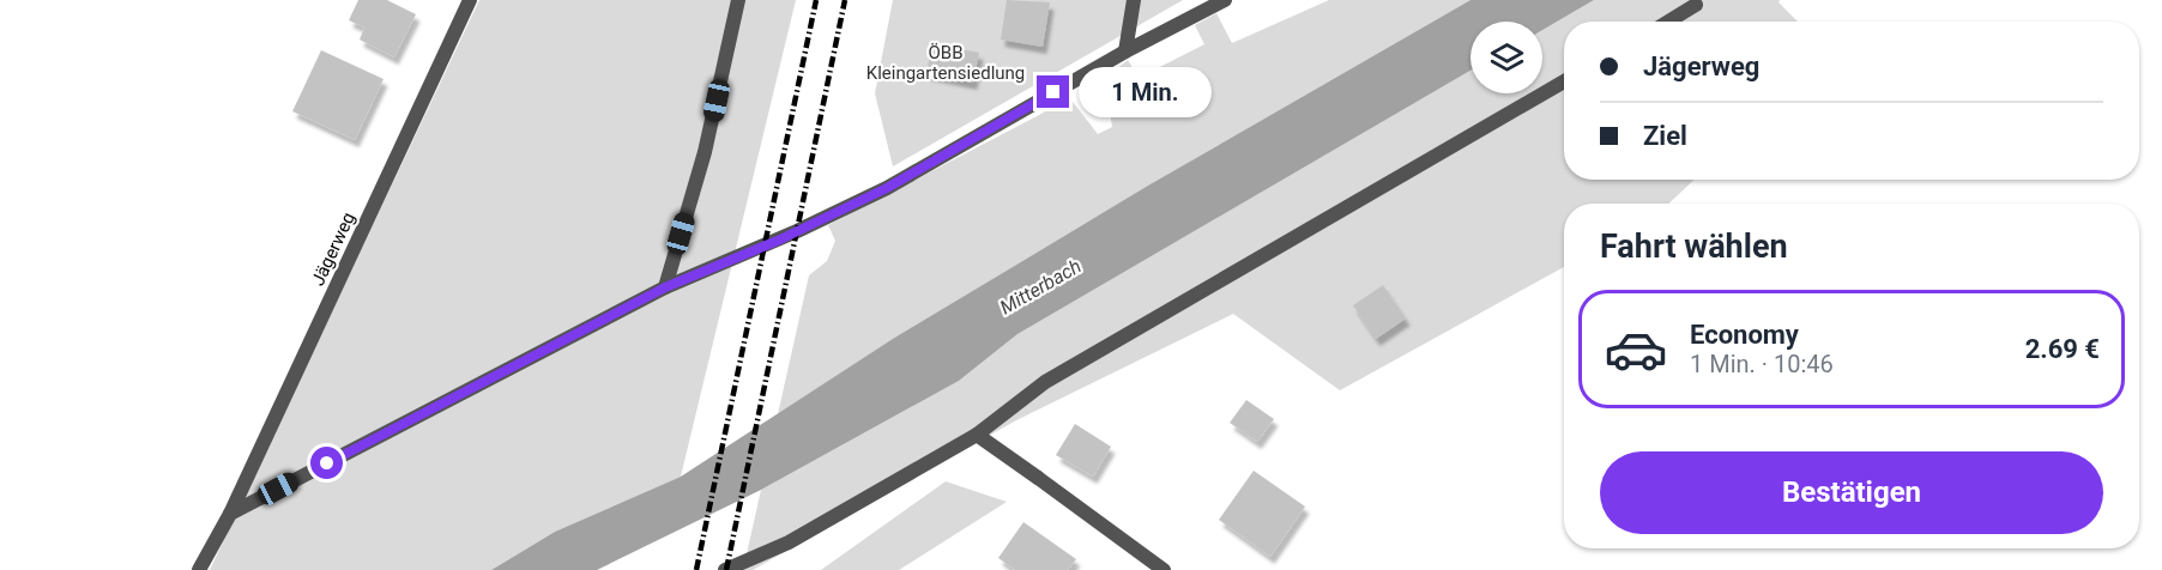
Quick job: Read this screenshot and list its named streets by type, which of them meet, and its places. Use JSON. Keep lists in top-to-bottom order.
{
  "streets": {
    "street": ["Jägerweg"]
  },
  "water": ["Mitterbach"],
  "parks": ["ÖBB Kleingartensiedlung"],
  "page": {
    "banner": ["Jägerweg", "Ziel"],
    "bubble": "1 Min.",
    "heading": "Fahrt wählen",
    "list": [
      {
        "name": "Economy",
        "note": "1 Min. · 10:46",
        "value": "2.69 €"
      }
    ],
    "buttons": "Bestätigen"
  }
}
